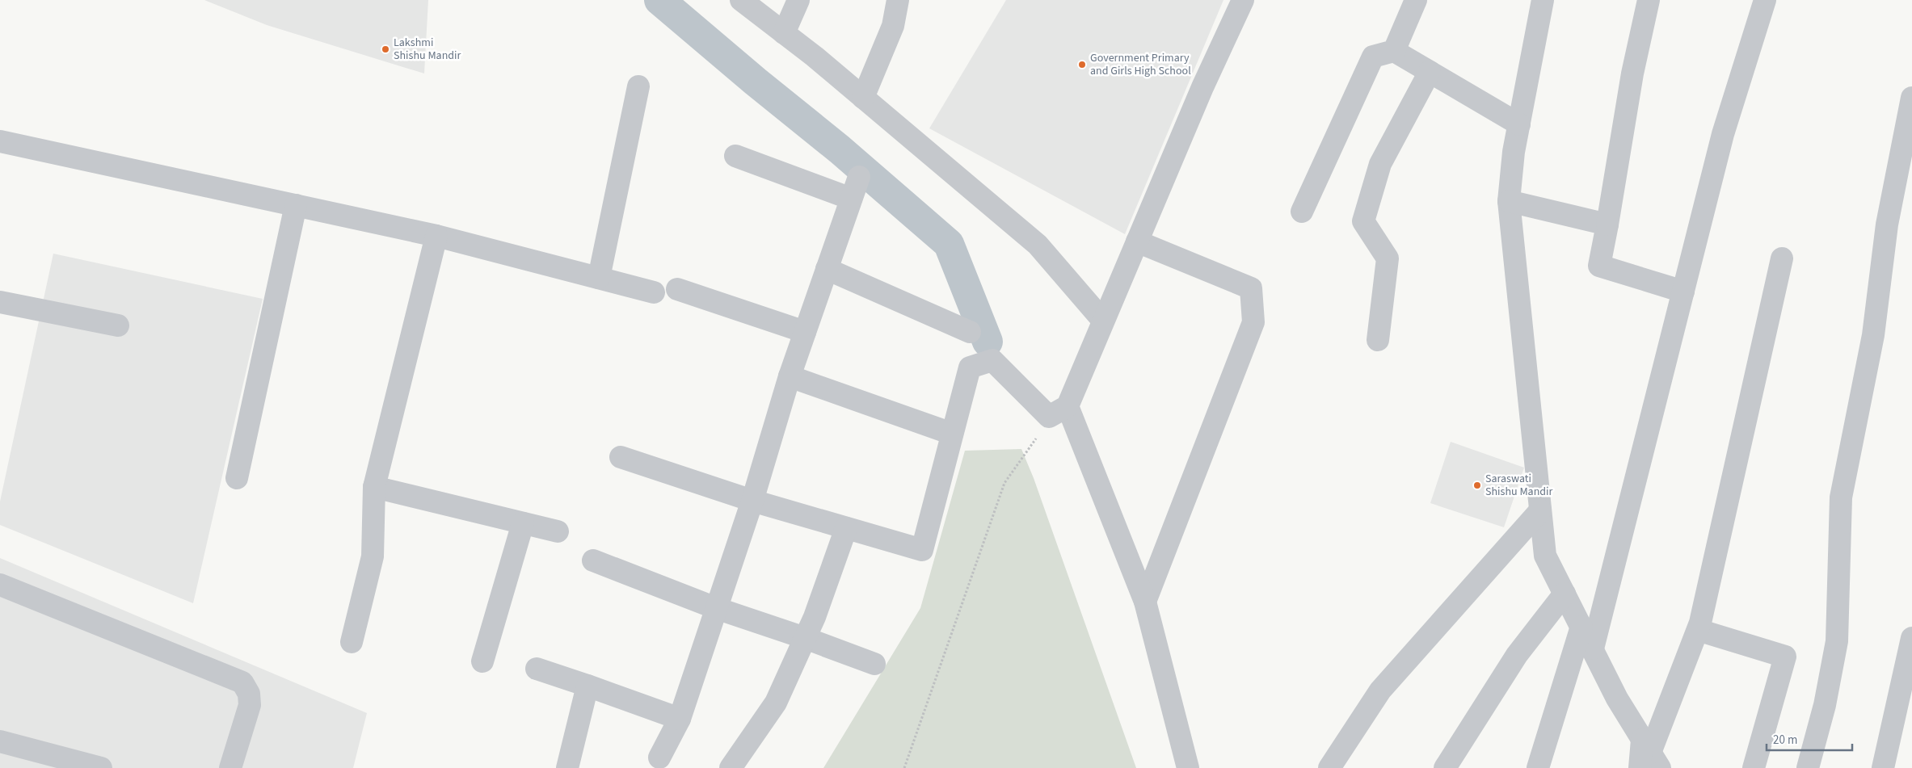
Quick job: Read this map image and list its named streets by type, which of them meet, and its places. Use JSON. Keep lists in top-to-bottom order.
{
  "places": ["Lakshmi Shishu Mandir", "Government Primary and Girls High School", "Saraswati Shishu Mandir"],
  "scale_bar": "20 m"
}
